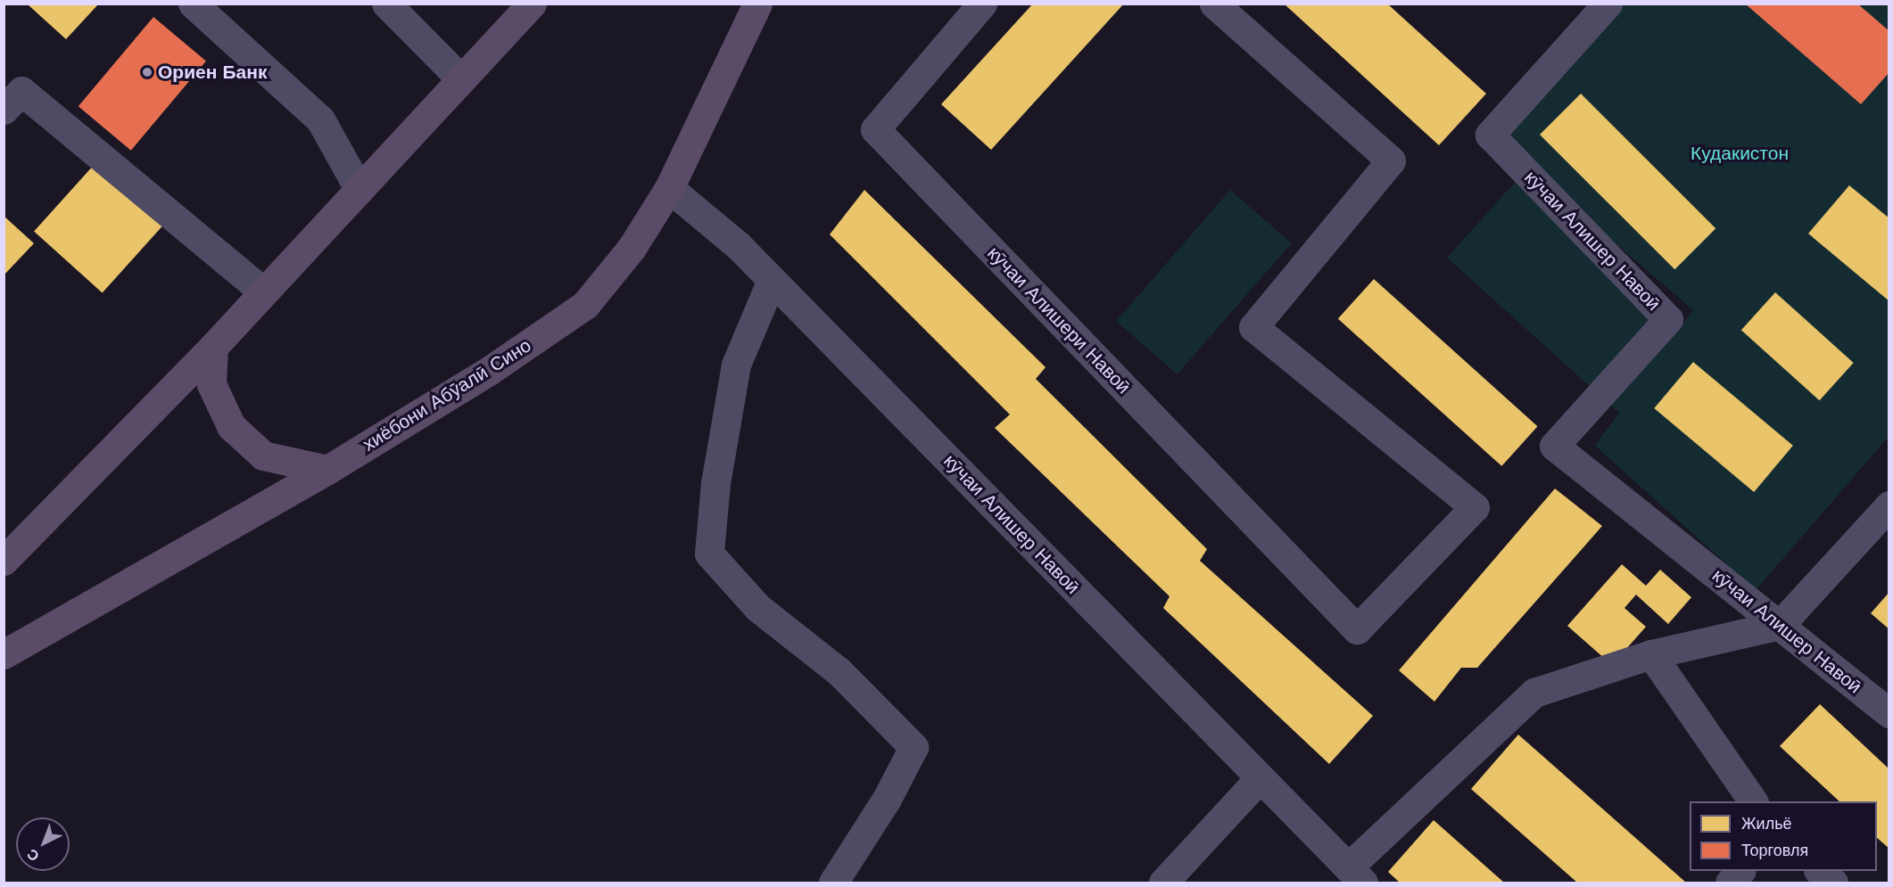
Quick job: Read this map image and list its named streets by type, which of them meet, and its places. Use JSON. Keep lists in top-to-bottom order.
{
  "streets": {
    "main road": ["хиёбони Абӯалӣ Сино"],
    "street": ["кӯчаи Алишер Навоӣ", "кӯчаи Алишери Навоӣ"]
  },
  "crossings": [
    ["кӯчаи Алишер Навоӣ", "хиёбони Абӯалӣ Сино"]
  ],
  "parks": ["Кудакистон"],
  "places": ["Ориен Банк"],
  "legend": ["Жильё", "Торговля"],
  "north": "bottom left"
}
